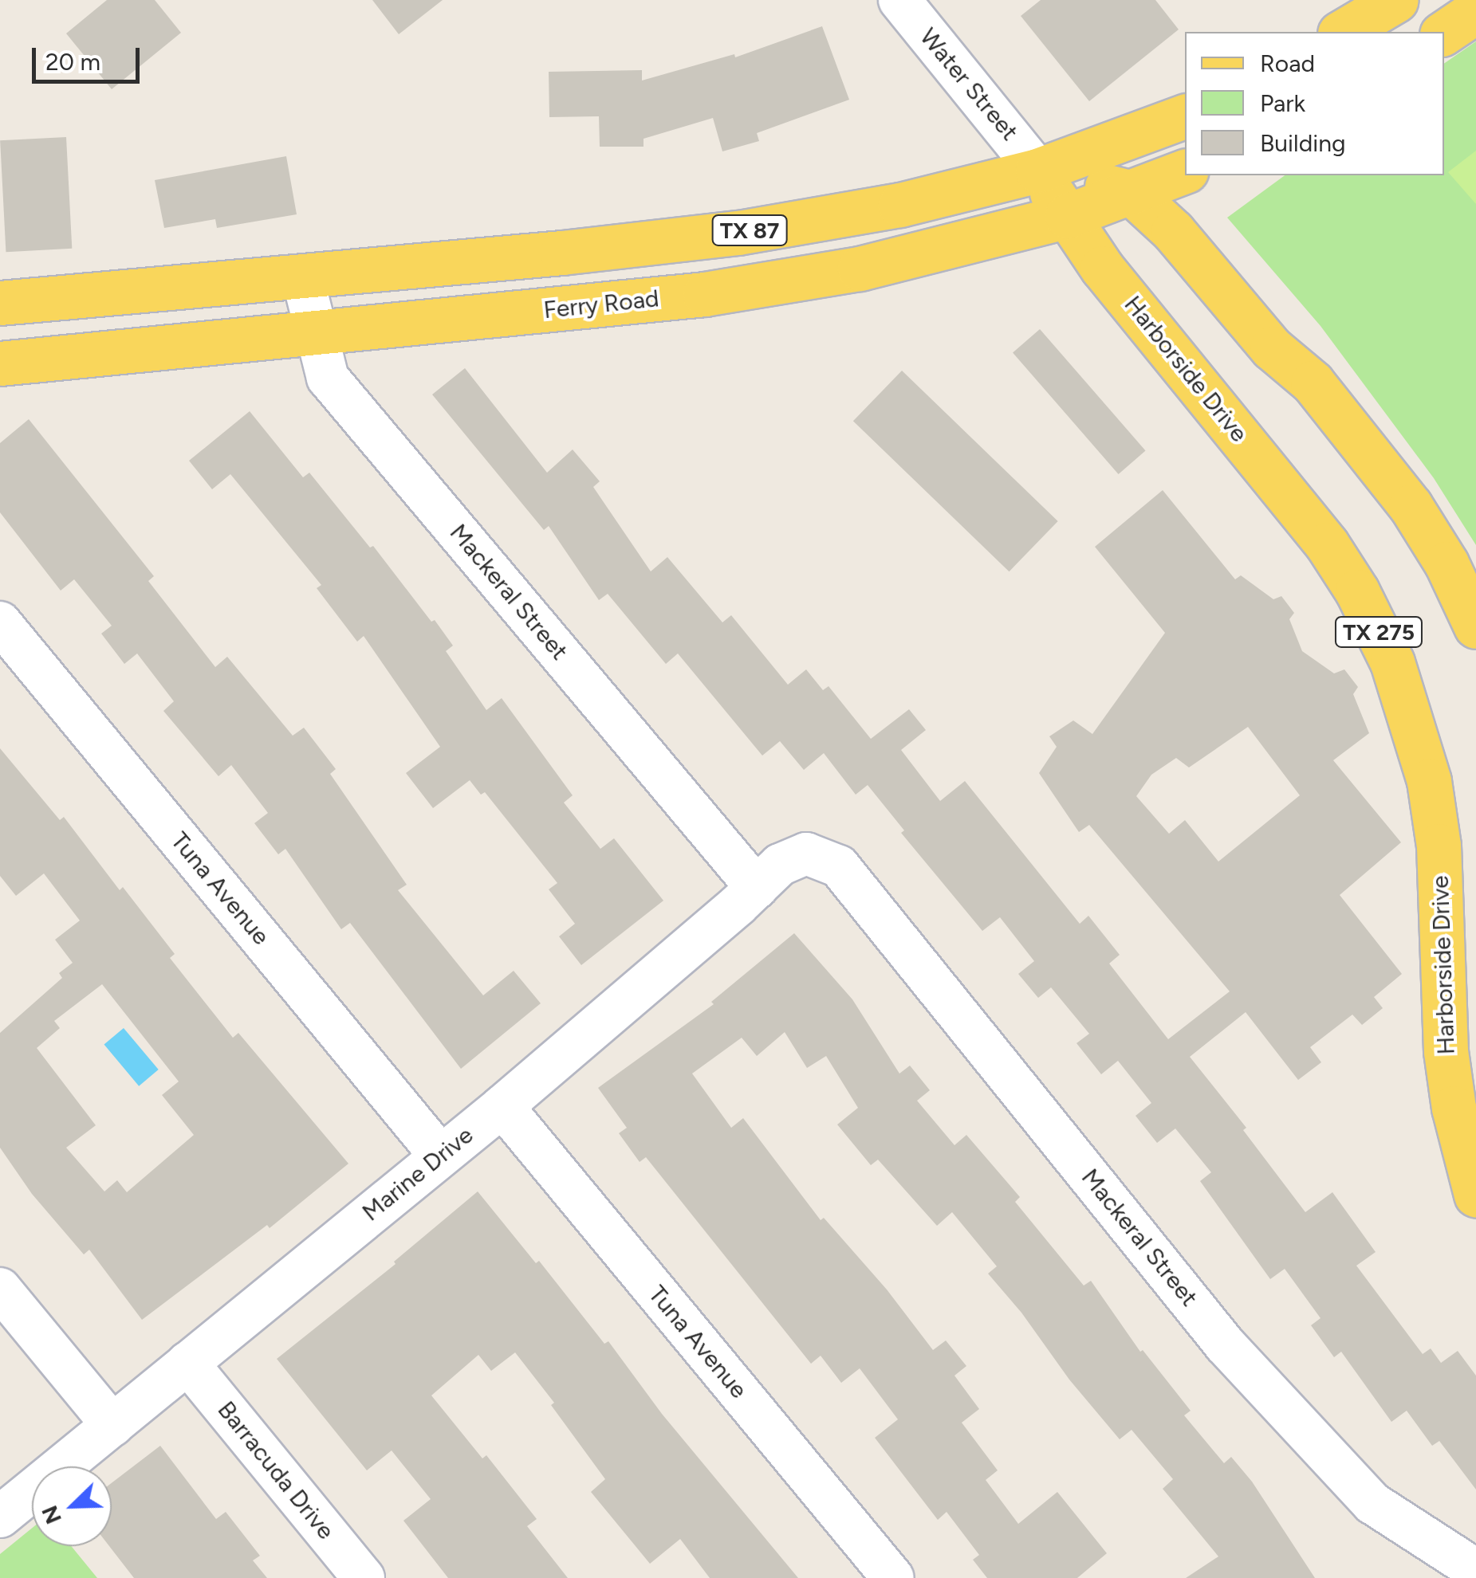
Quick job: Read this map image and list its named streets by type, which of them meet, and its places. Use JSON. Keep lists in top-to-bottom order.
{
  "streets": {
    "main road": [
      "TX 87",
      "Ferry Road",
      "Harborside Drive",
      "TX 275"
    ],
    "street": [
      "Water Street",
      "Mackeral Street",
      "Tuna Avenue",
      "Marine Drive",
      "Barracuda Drive"
    ]
  },
  "crossings": [
    ["Water Street", "TX 87"],
    ["Water Street", "Harborside Drive"],
    ["TX 87", "Harborside Drive"],
    ["TX 87", "Mackeral Street"],
    ["Ferry Road", "Harborside Drive"],
    ["Ferry Road", "Mackeral Street"],
    ["Mackeral Street", "Marine Drive"],
    ["Tuna Avenue", "Marine Drive"],
    ["Marine Drive", "Barracuda Drive"]
  ],
  "legend": ["Road", "Park", "Building"],
  "scale_bar": "20 m",
  "north": "bottom left"
}
